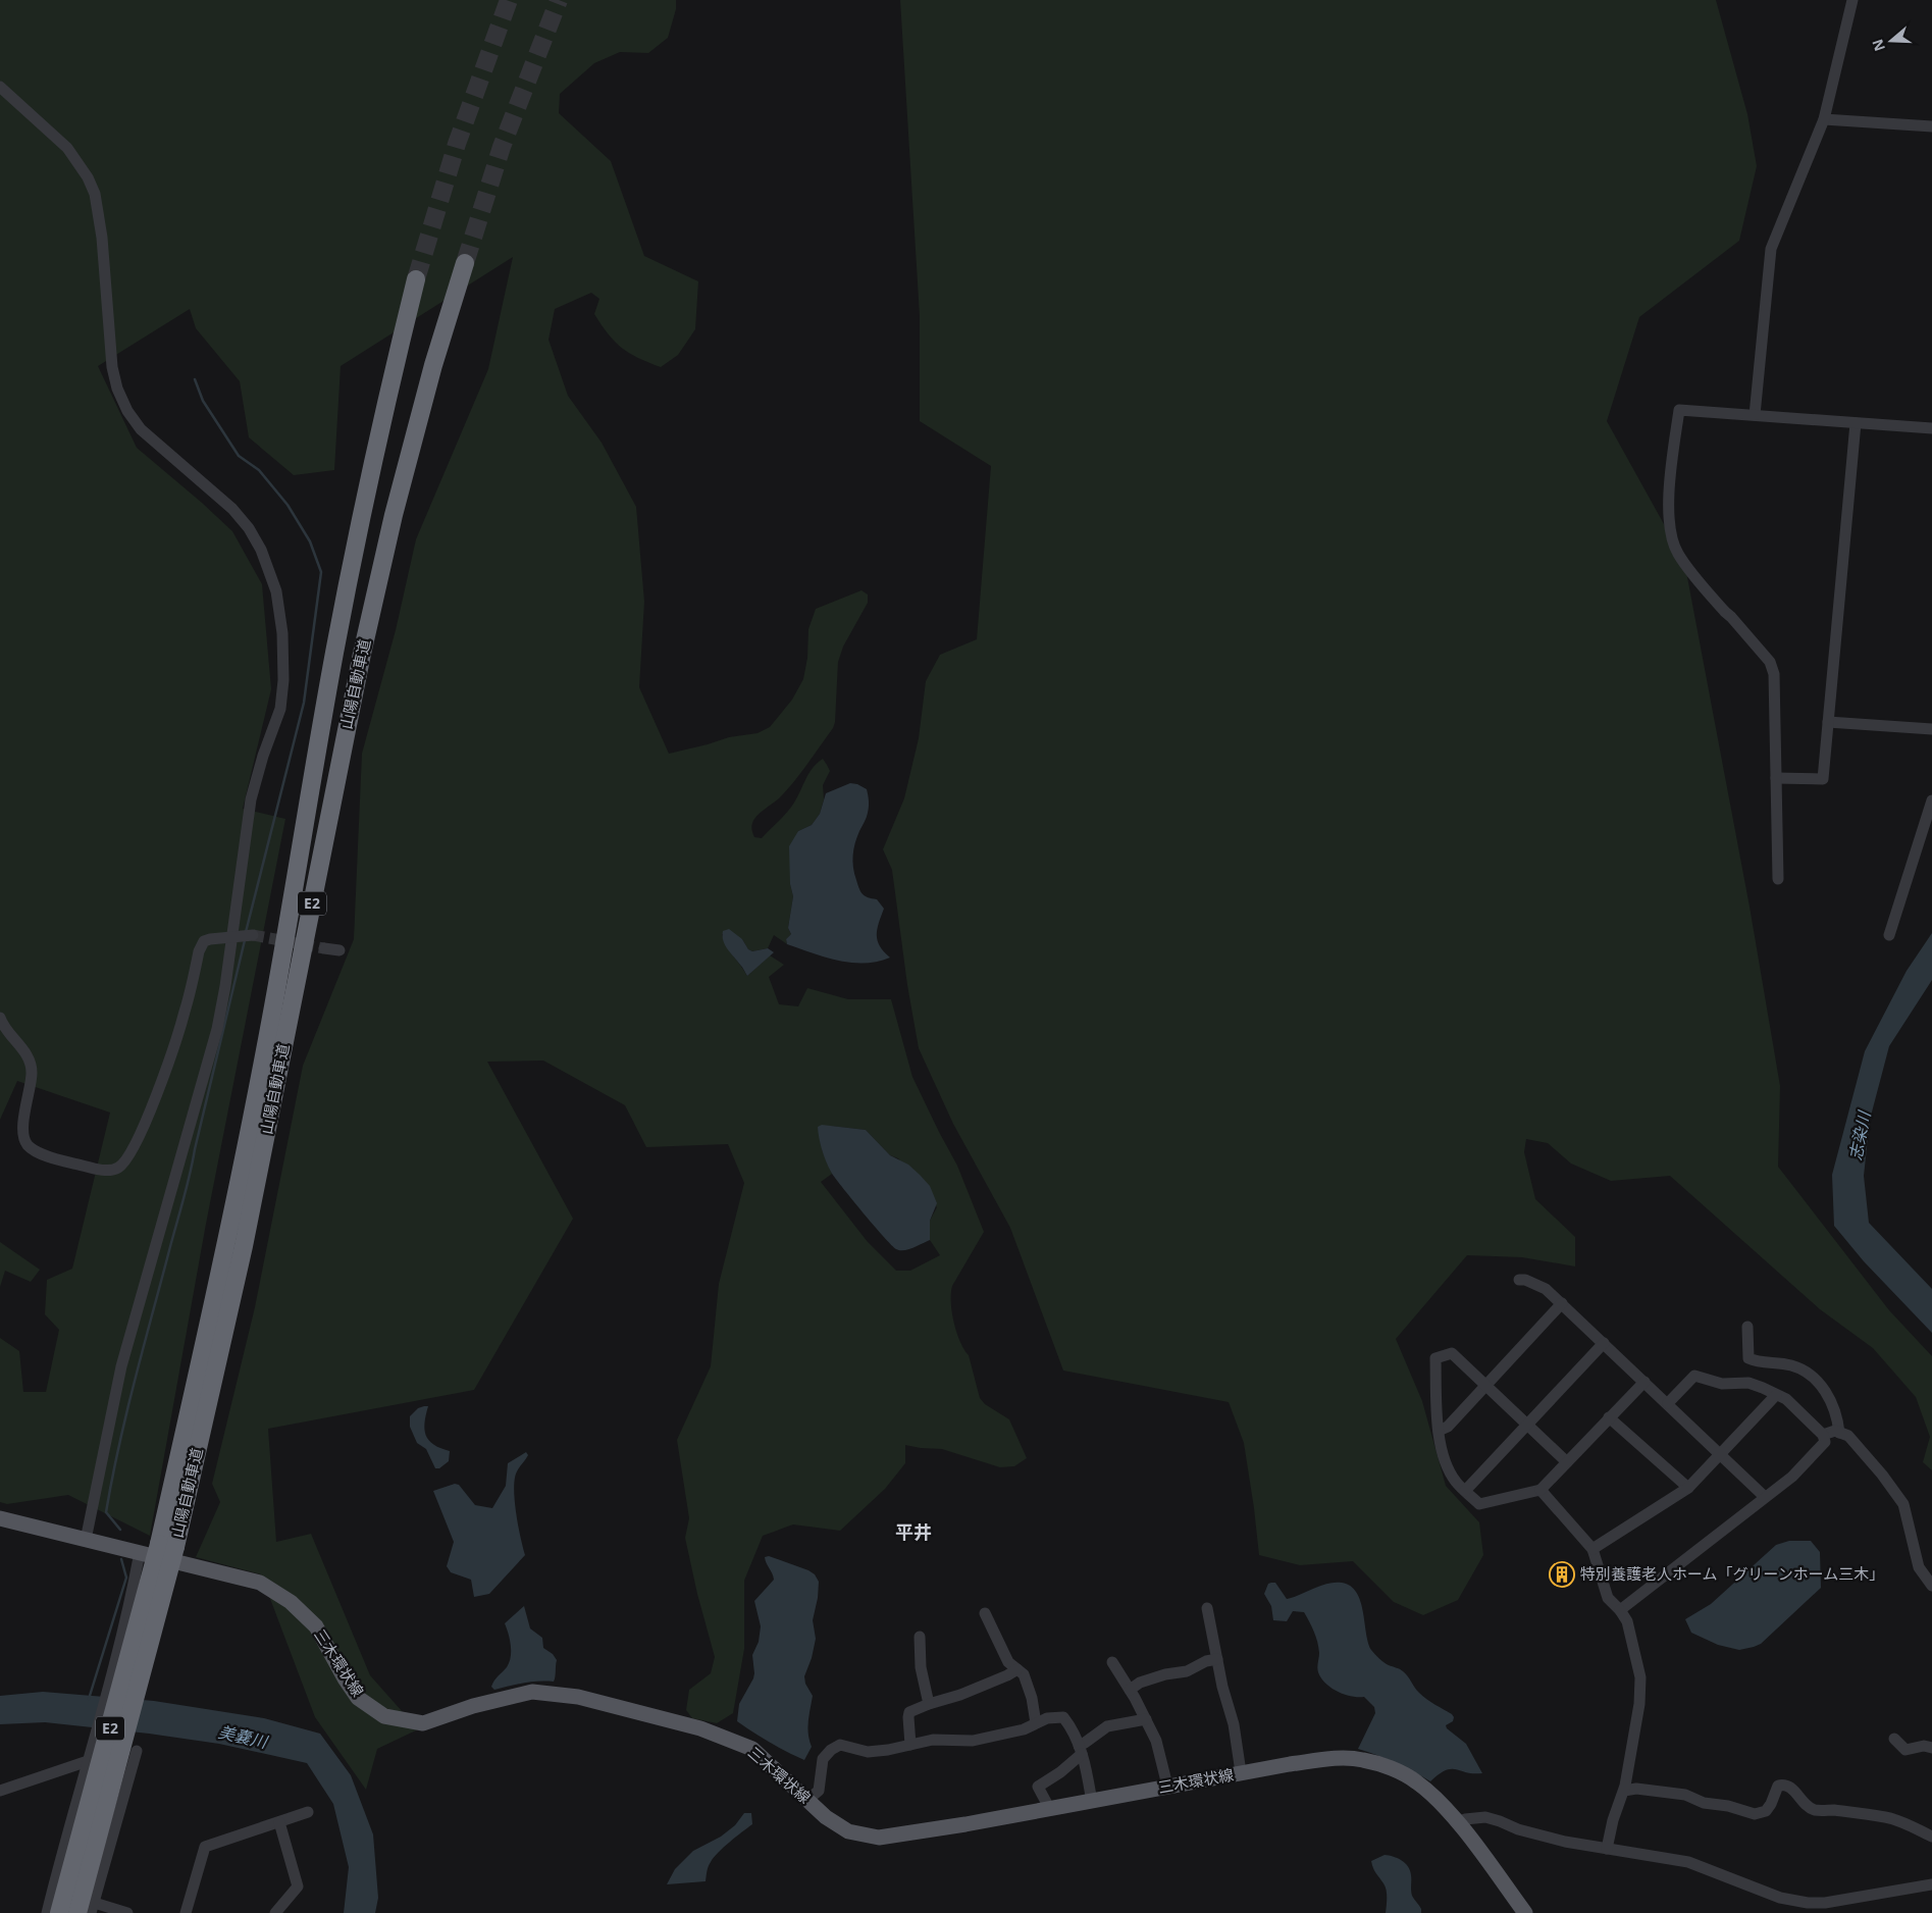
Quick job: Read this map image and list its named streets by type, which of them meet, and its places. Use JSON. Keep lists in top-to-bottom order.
{
  "streets": {
    "highway": ["山陽自動車道", "E2"],
    "main road": ["三木環状線"]
  },
  "districts": ["平井"],
  "water": ["志染川", "美嚢川"],
  "places": {
    "building": ["特別養護老人ホーム「グリーンホーム三木」"]
  },
  "north": "left"
}
